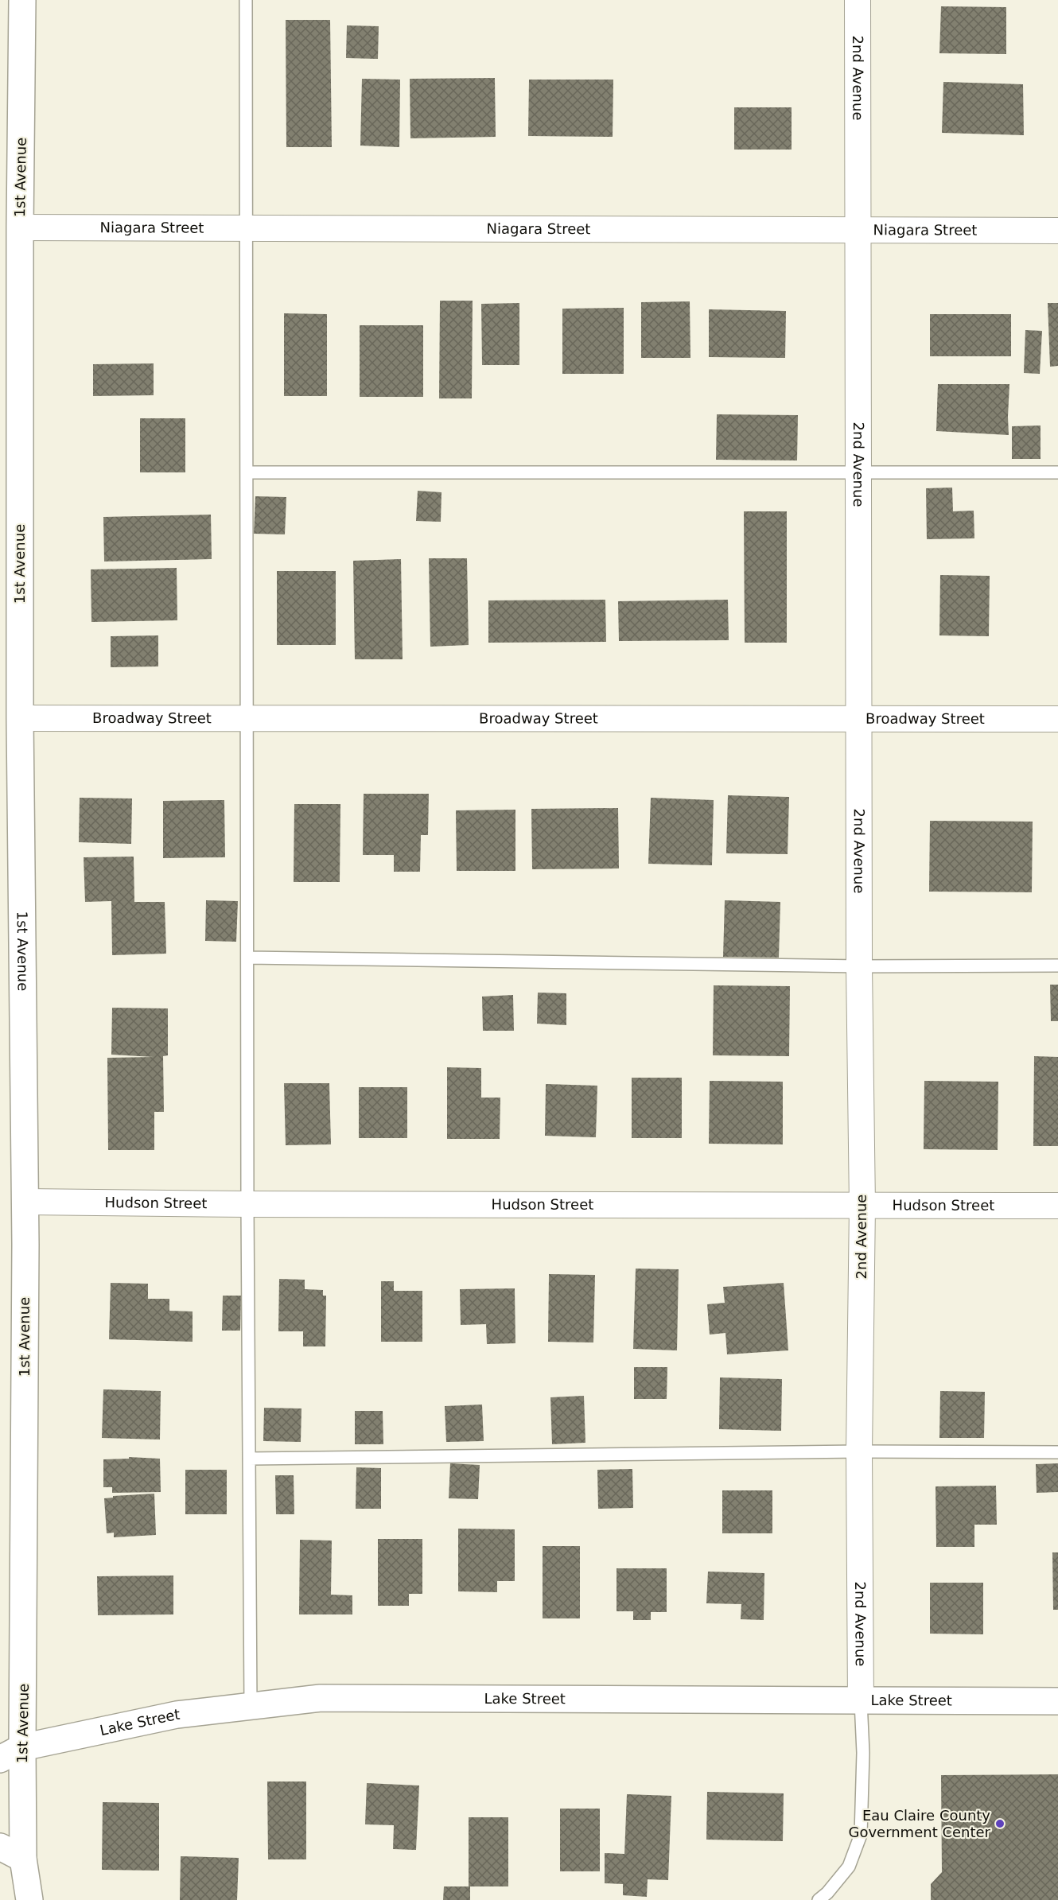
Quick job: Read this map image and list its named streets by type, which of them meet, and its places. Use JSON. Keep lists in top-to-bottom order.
{
  "streets": {
    "street": [
      "2nd Avenue",
      "1st Avenue",
      "Niagara Street",
      "Broadway Street",
      "Hudson Street",
      "Lake Street"
    ]
  },
  "crossings": [
    ["2nd Avenue", "Niagara Street"],
    ["2nd Avenue", "Broadway Street"],
    ["2nd Avenue", "Hudson Street"],
    ["2nd Avenue", "Lake Street"],
    ["1st Avenue", "Niagara Street"],
    ["1st Avenue", "Broadway Street"],
    ["1st Avenue", "Hudson Street"],
    ["1st Avenue", "Lake Street"]
  ],
  "places": ["Eau Claire County Government Center"]
}
